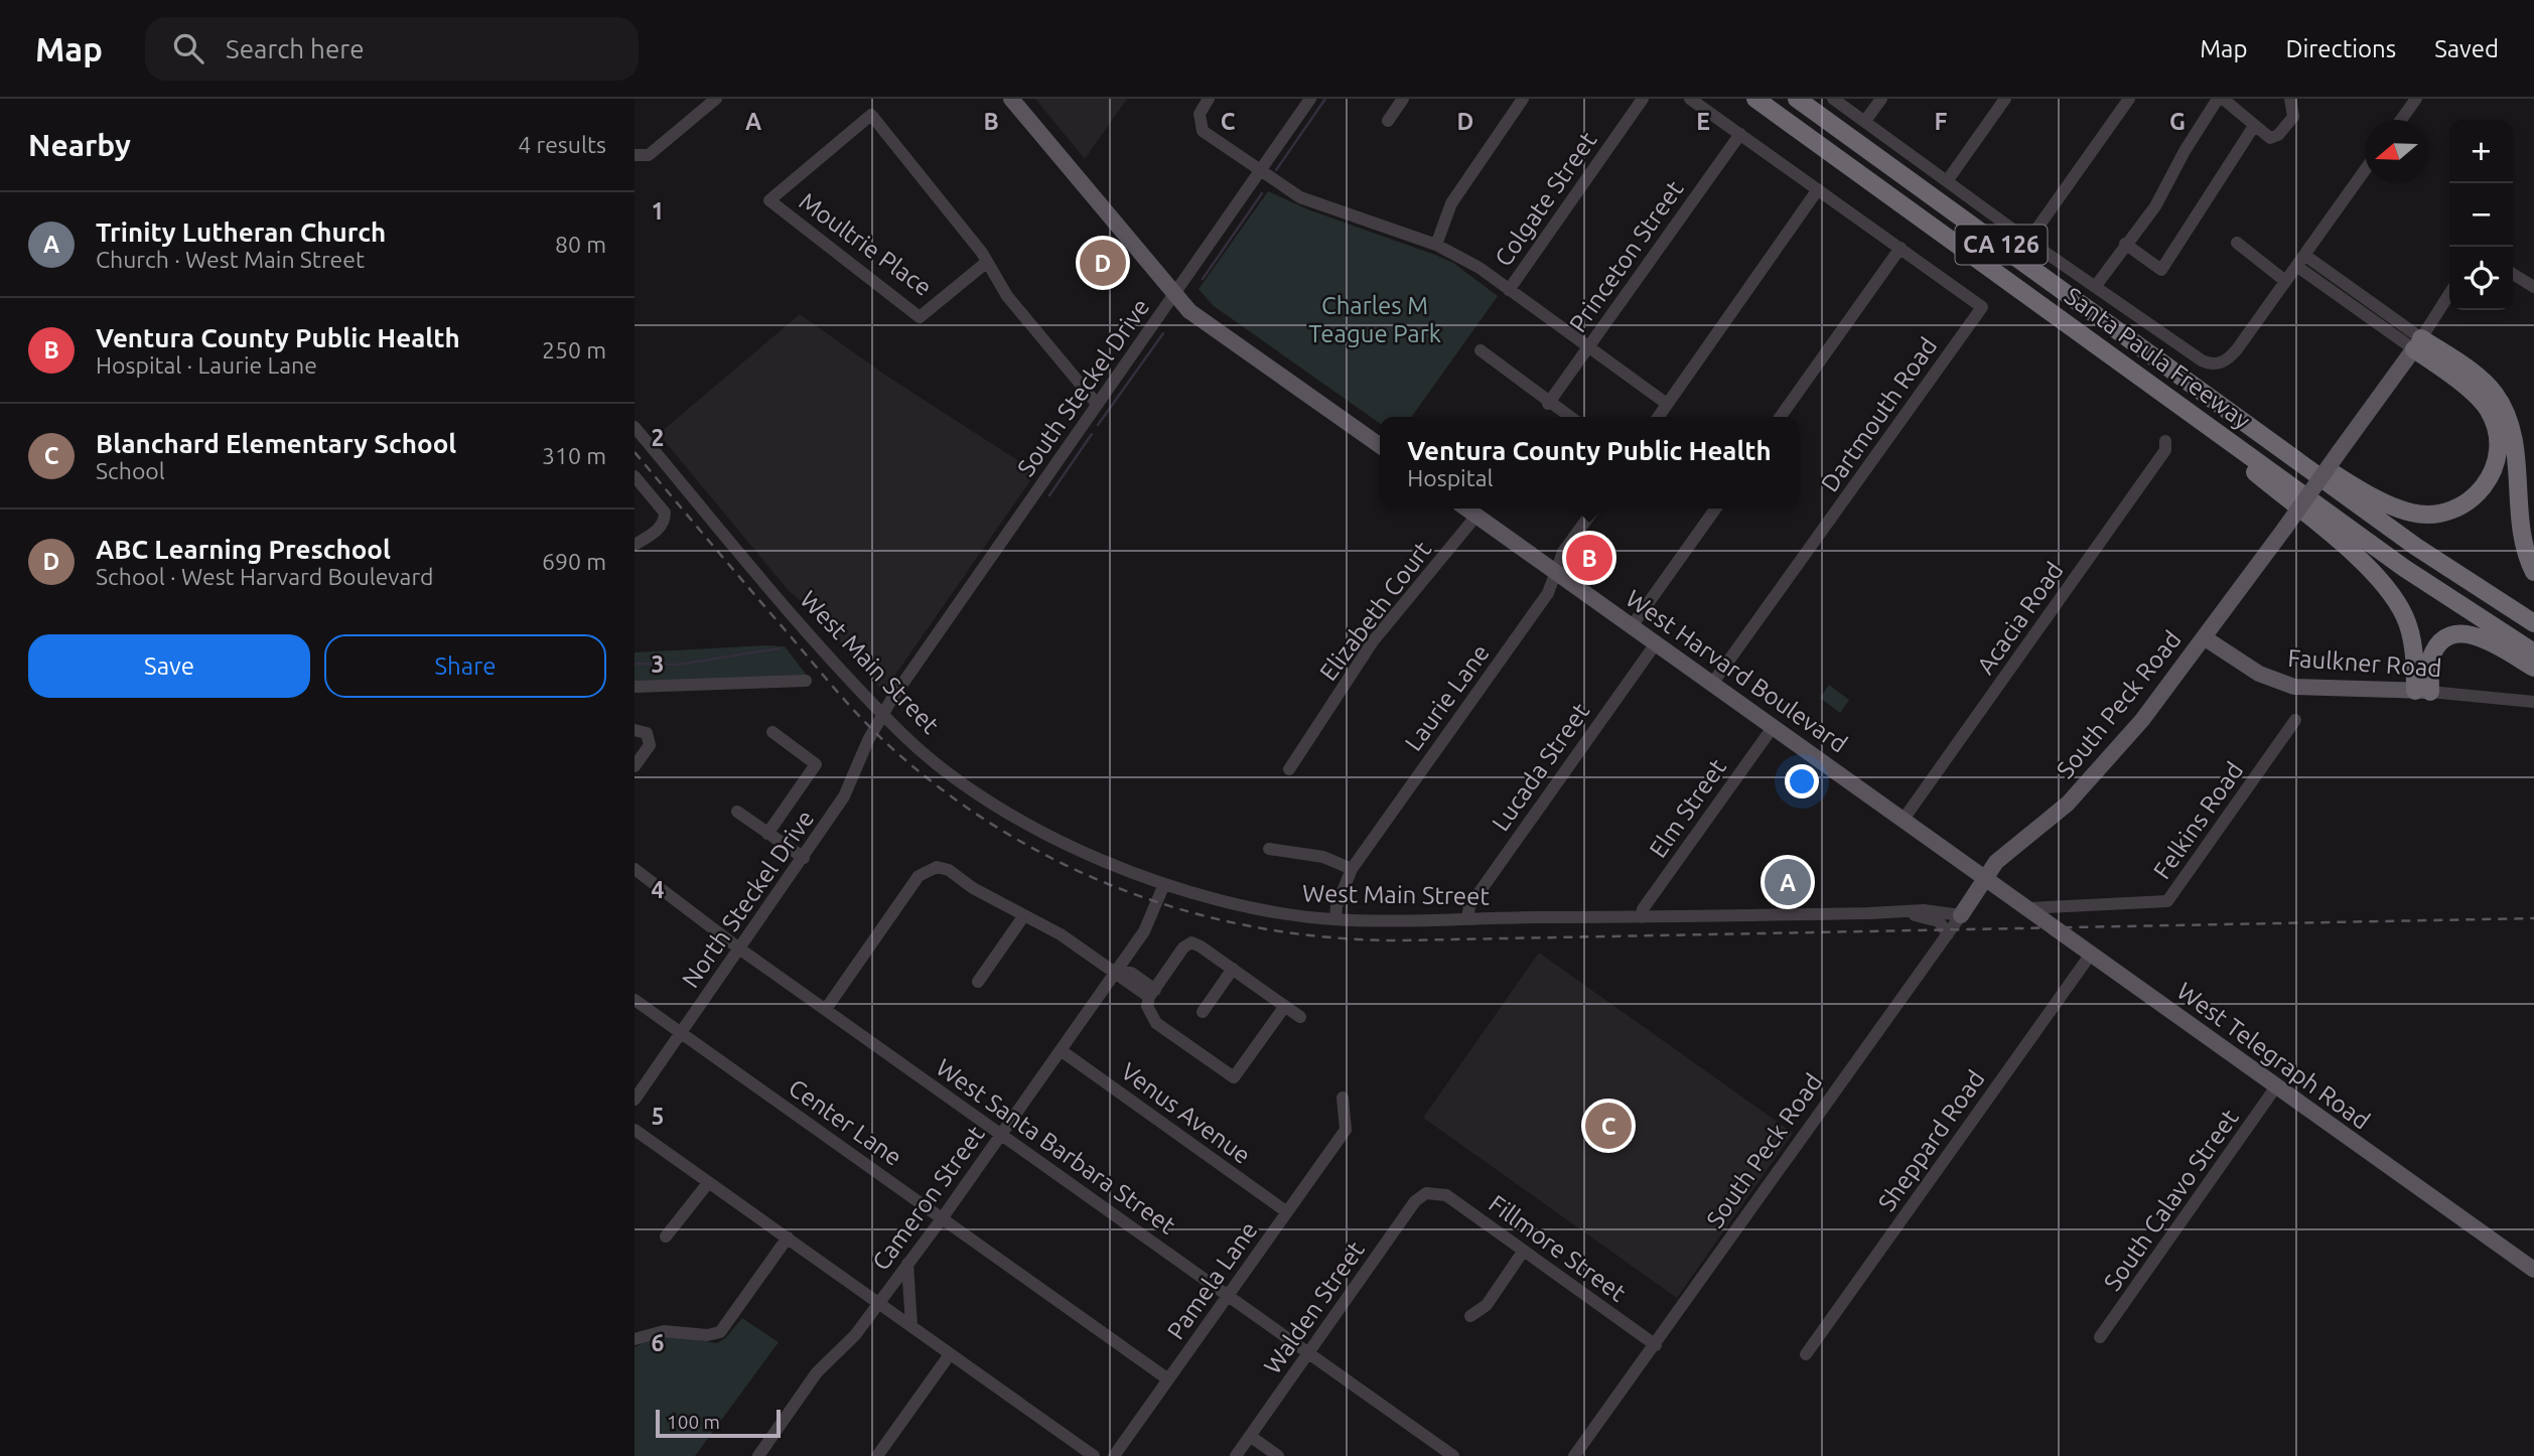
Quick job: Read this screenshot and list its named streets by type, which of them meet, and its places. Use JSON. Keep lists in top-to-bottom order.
{
  "streets": {
    "highway": ["CA 126", "Santa Paula Freeway"],
    "main road": [
      "Faulkner Road",
      "West Harvard Boulevard",
      "South Peck Road",
      "West Telegraph Road"
    ],
    "street": [
      "Colgate Street",
      "Moultrie Place",
      "Princeton Street",
      "South Steckel Drive",
      "Dartmouth Road",
      "Elizabeth Court",
      "Acacia Road",
      "West Main Street",
      "Laurie Lane",
      "Lucada Street",
      "Elm Street",
      "Felkins Road",
      "North Steckel Drive",
      "Venus Avenue",
      "Center Lane",
      "Sheppard Road",
      "West Santa Barbara Street",
      "Cameron Street",
      "South Calavo Street",
      "Fillmore Street",
      "Pamela Lane",
      "Walden Street"
    ]
  },
  "crossings": [
    ["Moultrie Place", "South Steckel Drive"],
    ["South Steckel Drive", "West Main Street"],
    ["South Steckel Drive", "North Steckel Drive"],
    ["Dartmouth Road", "West Harvard Boulevard"],
    ["Elizabeth Court", "West Harvard Boulevard"],
    ["Acacia Road", "West Harvard Boulevard"],
    ["West Main Street", "Laurie Lane"],
    ["West Main Street", "South Peck Road"],
    ["West Main Street", "Lucada Street"],
    ["West Main Street", "Elm Street"],
    ["West Main Street", "North Steckel Drive"],
    ["West Main Street", "Cameron Street"],
    ["Faulkner Road", "South Peck Road"],
    ["West Harvard Boulevard", "Laurie Lane"],
    ["West Harvard Boulevard", "South Peck Road"],
    ["West Harvard Boulevard", "Lucada Street"],
    ["West Harvard Boulevard", "Elm Street"],
    ["West Harvard Boulevard", "West Telegraph Road"],
    ["South Peck Road", "West Telegraph Road"],
    ["South Peck Road", "Fillmore Street"],
    ["Felkins Road", "West Telegraph Road"],
    ["North Steckel Drive", "Center Lane"],
    ["North Steckel Drive", "West Santa Barbara Street"],
    ["West Telegraph Road", "Sheppard Road"],
    ["West Telegraph Road", "South Calavo Street"],
    ["Venus Avenue", "Cameron Street"],
    ["Venus Avenue", "Pamela Lane"],
    ["Center Lane", "Cameron Street"],
    ["Center Lane", "Pamela Lane"],
    ["West Santa Barbara Street", "Cameron Street"],
    ["West Santa Barbara Street", "Pamela Lane"],
    ["West Santa Barbara Street", "Walden Street"],
    ["Fillmore Street", "Walden Street"]
  ],
  "parks": ["Charles M Teague Park"],
  "scale_bar": "100 m",
  "north": "left",
  "page": {
    "header": "Map",
    "search": "Search here",
    "nav": ["Map", "Directions", "Saved"],
    "heading": ["Nearby", "4 results"],
    "map_buttons": ["+", "−"],
    "list": [
      {
        "mark": "A",
        "name": "Trinity Lutheran Church",
        "note": "Church · West Main Street",
        "value": "80 m"
      },
      {
        "mark": "B",
        "name": "Ventura County Public Health",
        "note": "Hospital · Laurie Lane",
        "value": "250 m"
      },
      {
        "mark": "C",
        "name": "Blanchard Elementary School",
        "note": "School",
        "value": "310 m"
      },
      {
        "mark": "D",
        "name": "ABC Learning Preschool",
        "note": "School · West Harvard Boulevard",
        "value": "690 m"
      }
    ],
    "pins": [
      "D",
      "B",
      "A",
      "C"
    ],
    "popup": ["Ventura County Public Health", "Hospital"],
    "buttons": ["Save", "Share"],
    "scale": "100 m"
  },
  "grid": {
    "columns": [
      "A",
      "B",
      "C",
      "D",
      "E",
      "F",
      "G"
    ],
    "rows": [
      "1",
      "2",
      "3",
      "4",
      "5",
      "6"
    ]
  }
}
